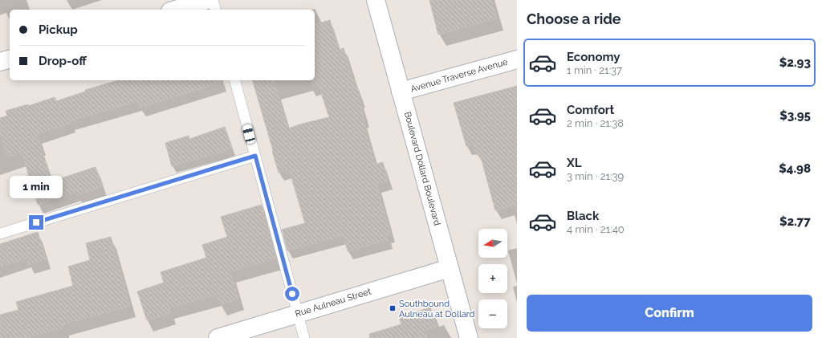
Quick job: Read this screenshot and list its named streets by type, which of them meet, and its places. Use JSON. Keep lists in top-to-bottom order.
{
  "streets": {
    "street": ["Avenue Traverse Avenue", "Boulevard Dollard Boulevard", "Rue Aulneau Street"]
  },
  "crossings": [
    ["Avenue Traverse Avenue", "Boulevard Dollard Boulevard"],
    ["Boulevard Dollard Boulevard", "Rue Aulneau Street"]
  ],
  "places": {
    "transit": ["Southbound Aulneau at Dollard"]
  },
  "north": "left",
  "page": {
    "heading": "Choose a ride",
    "banner": ["Pickup", "Drop-off"],
    "list": [
      {
        "name": "Economy",
        "note": "1 min · 21:37",
        "value": "$2.93"
      },
      {
        "name": "Comfort",
        "note": "2 min · 21:38",
        "value": "$3.95"
      },
      {
        "name": "XL",
        "note": "3 min · 21:39",
        "value": "$4.98"
      },
      {
        "name": "Black",
        "note": "4 min · 21:40",
        "value": "$2.77"
      }
    ],
    "bubble": "1 min",
    "map_buttons": ["+", "−"],
    "buttons": "Confirm"
  }
}
